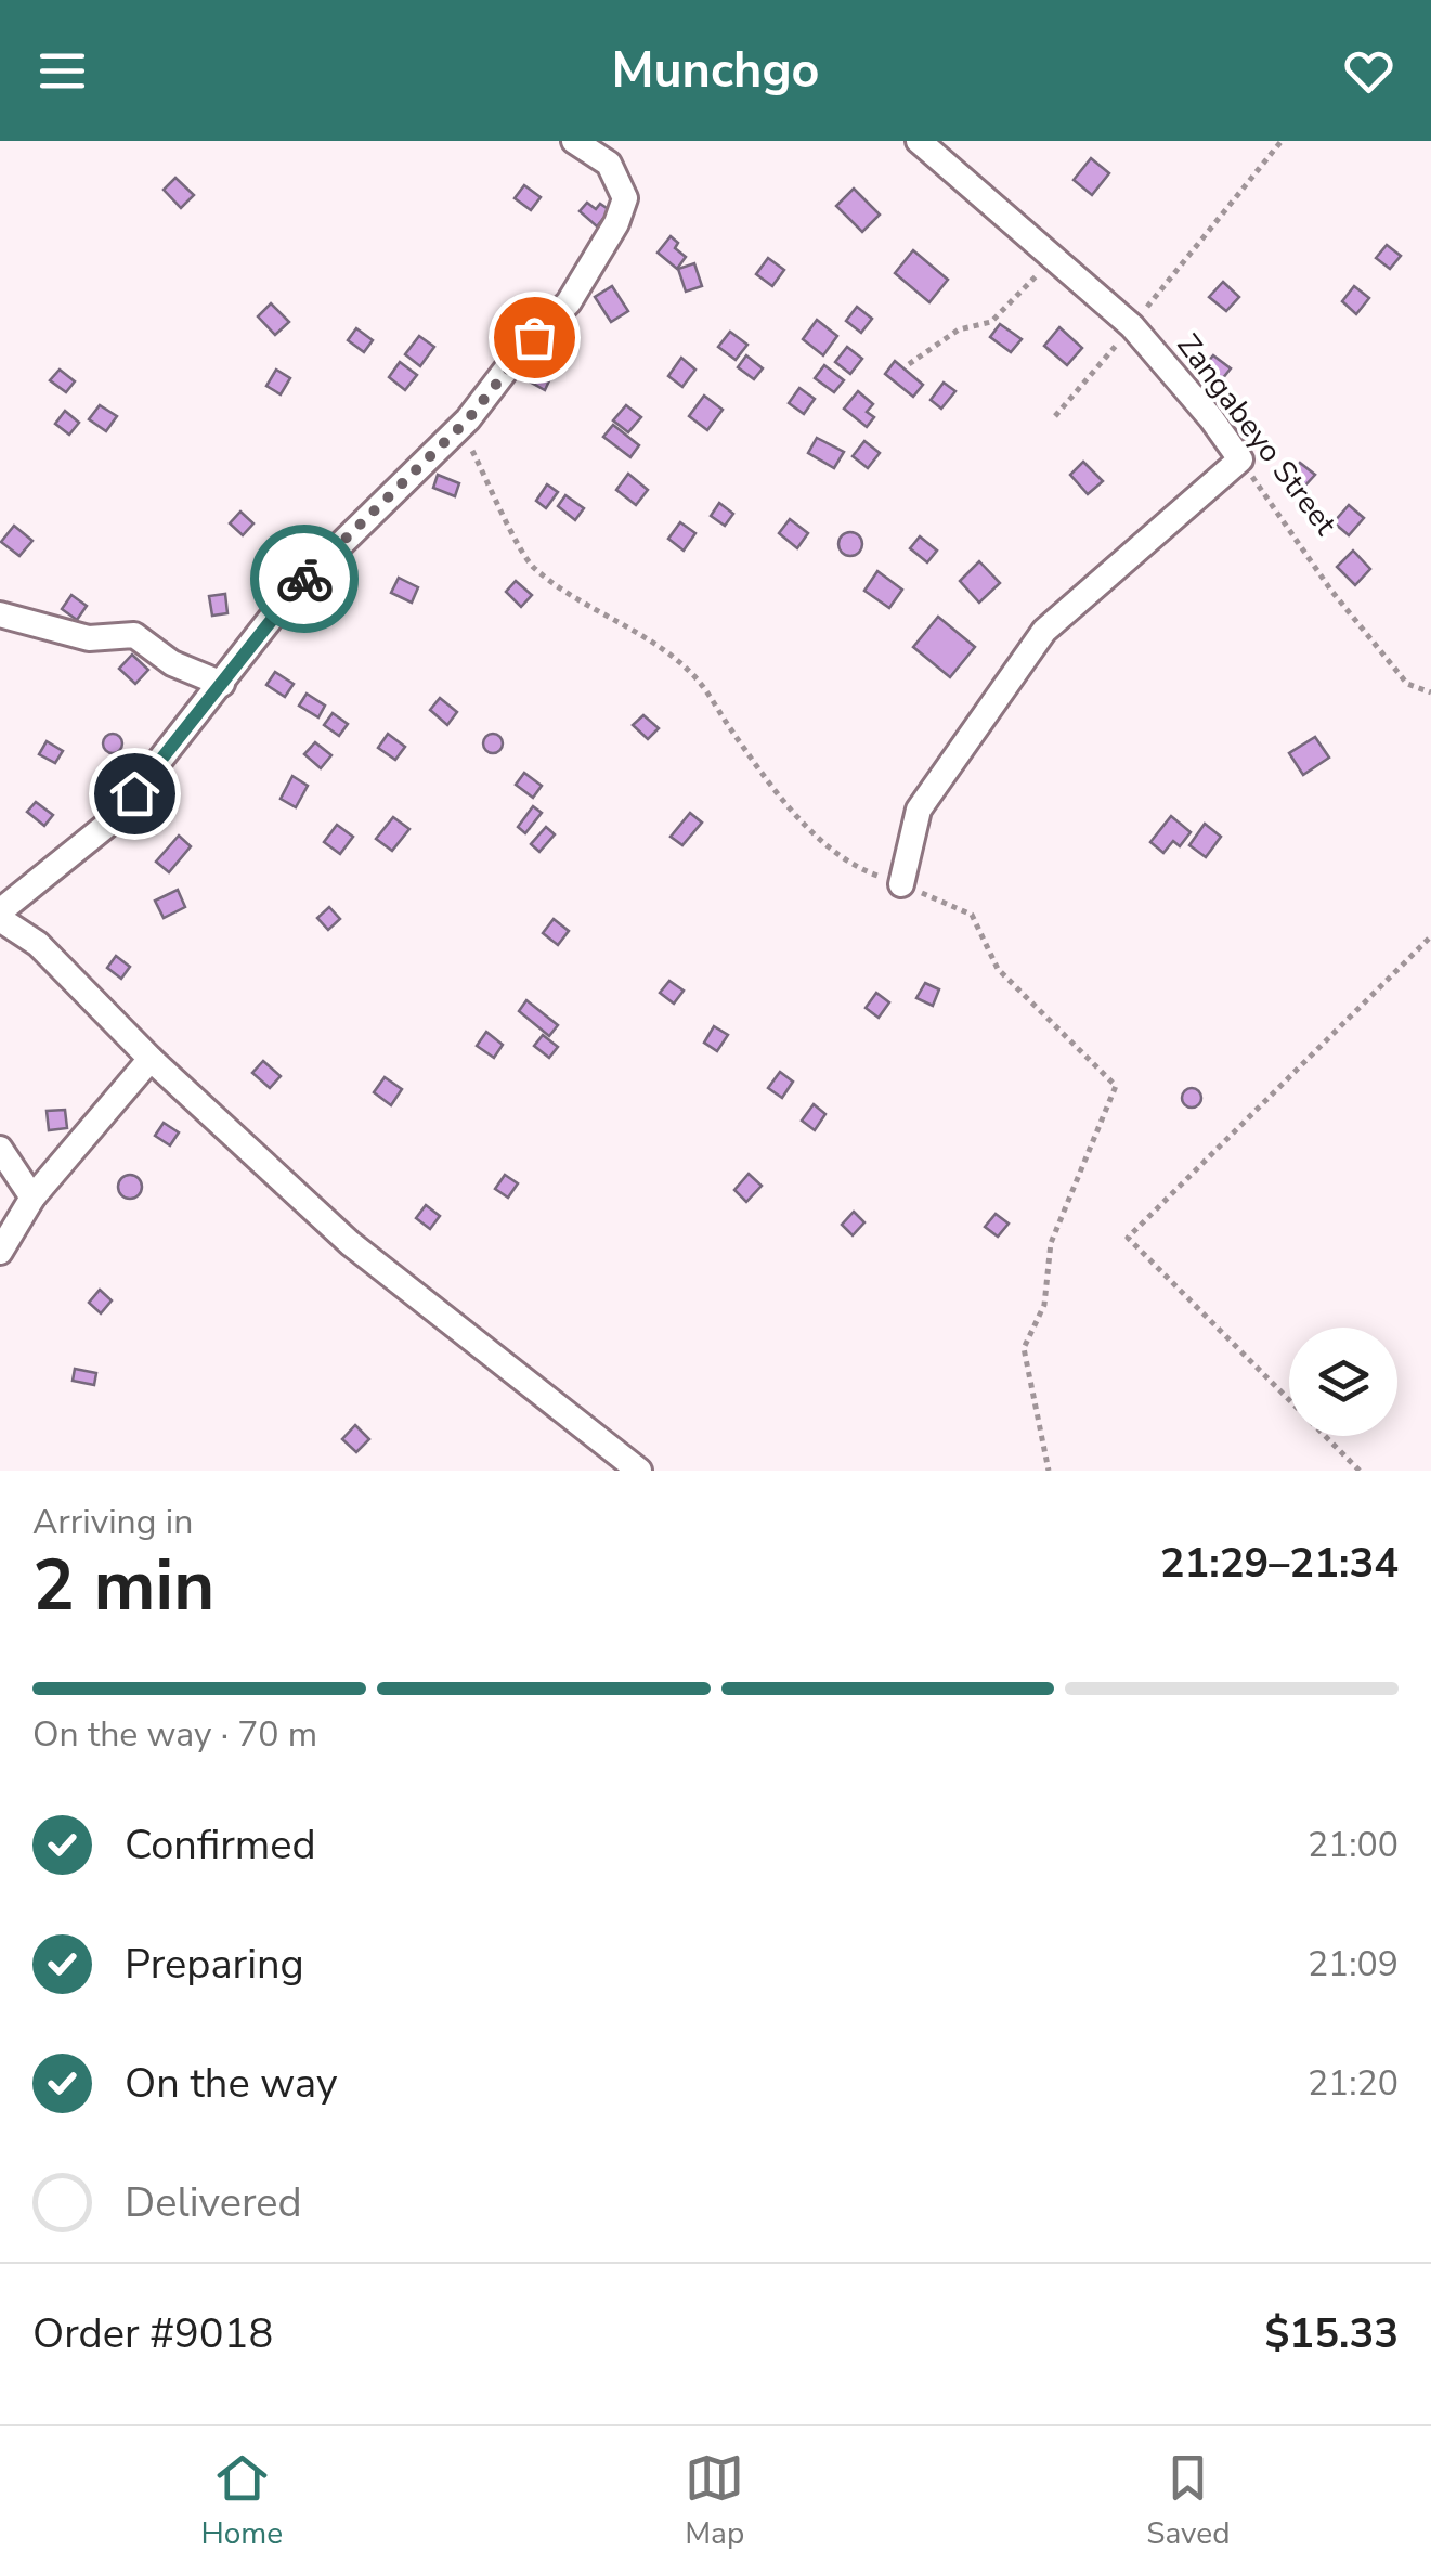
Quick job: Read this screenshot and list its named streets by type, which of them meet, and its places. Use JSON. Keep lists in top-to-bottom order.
{
  "streets": {
    "street": ["Zangabeyo Street"]
  },
  "page": {
    "header": "Munchgo",
    "heading": ["2 min", "Arriving in", "21:29–21:34"],
    "panel": ["Order #9018", "$15.33"],
    "bar": "On the way · 70 m",
    "list": [
      ["Confirmed", "21:00"],
      ["Preparing", "21:09"],
      ["On the way", "21:20"],
      "Delivered"
    ],
    "tabs": ["Home", "Map", "Saved"]
  }
}
